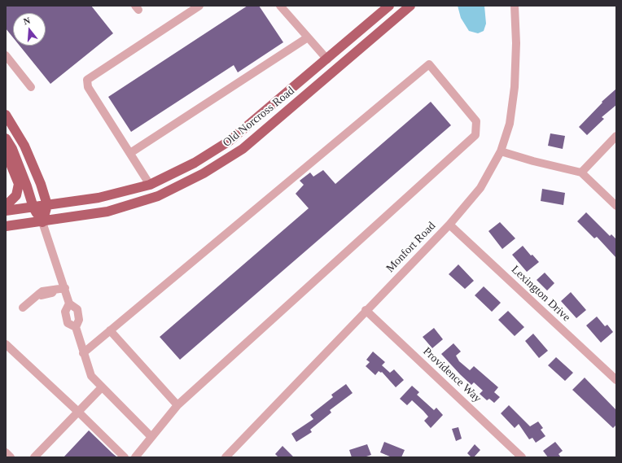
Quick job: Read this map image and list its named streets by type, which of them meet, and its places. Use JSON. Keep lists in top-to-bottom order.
{
  "streets": {
    "main road": ["Old Norcross Road"],
    "street": ["Monfort Road", "Lexington Drive", "Providence Way"]
  },
  "crossings": [
    ["Monfort Road", "Lexington Drive"],
    ["Monfort Road", "Providence Way"]
  ],
  "north": "top"
}
